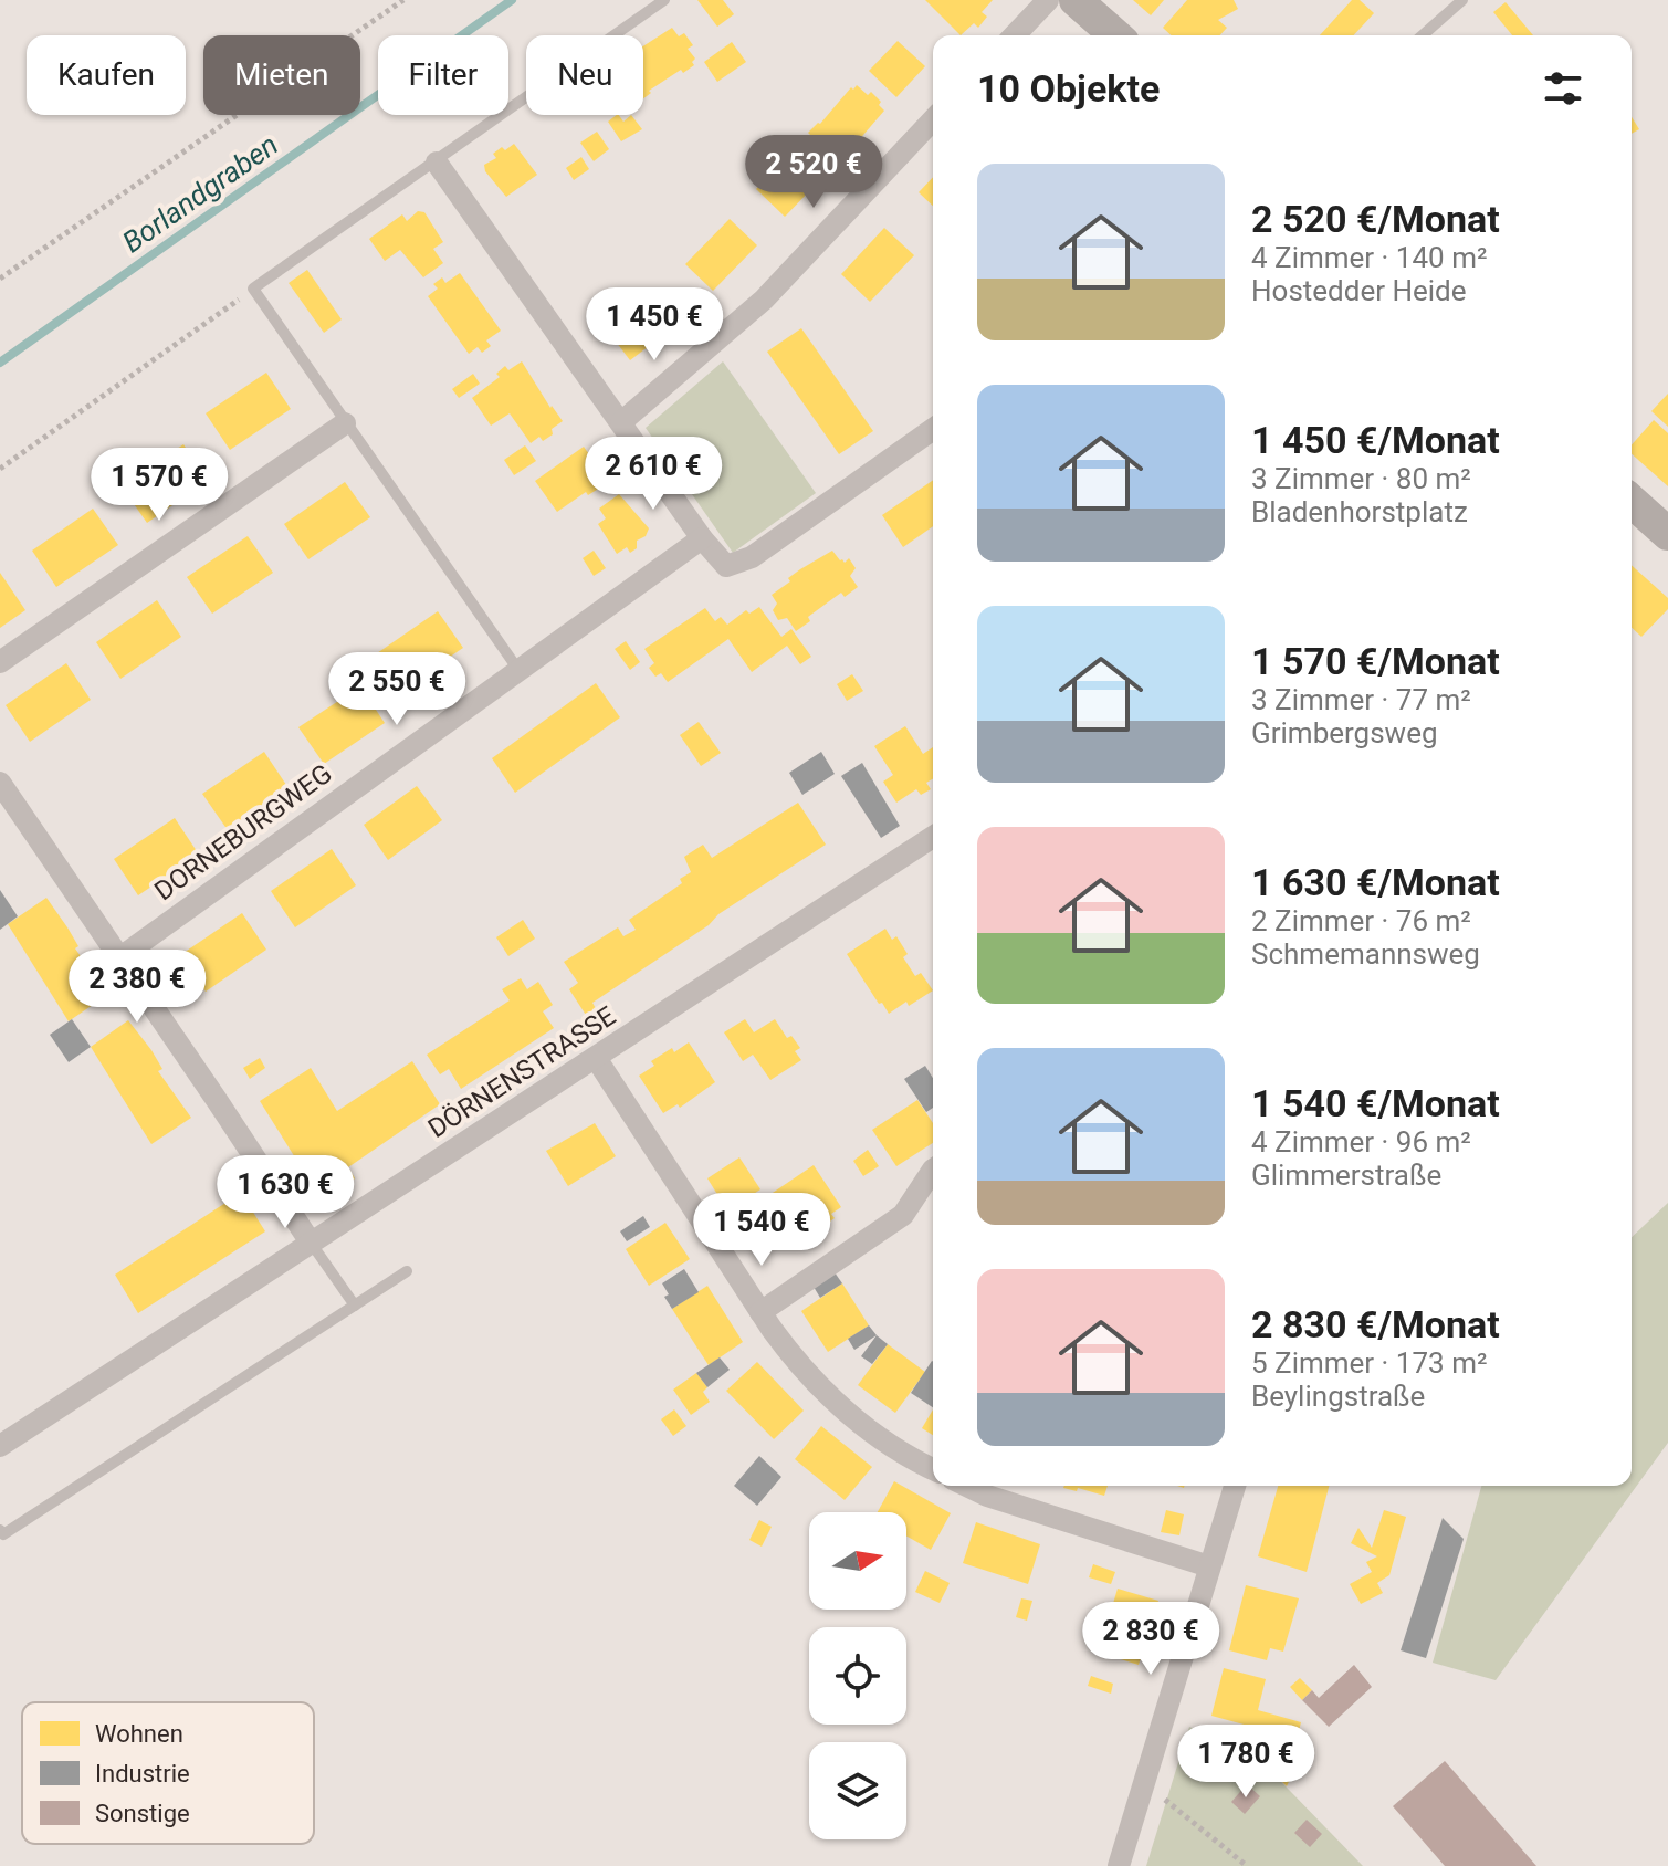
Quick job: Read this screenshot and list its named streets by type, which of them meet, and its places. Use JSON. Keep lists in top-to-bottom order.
{
  "streets": {
    "street": ["DORNEBURGWEG", "DÖRNENSTRASSE"]
  },
  "water": ["Borlandgraben"],
  "legend": ["Wohnen", "Industrie", "Sonstige"],
  "north": "right",
  "page": {
    "chip": [
      "Kaufen",
      "Mieten",
      "Filter",
      "Neu"
    ],
    "heading": "10 Objekte",
    "price": [
      "2 520 €",
      "1 450 €",
      "2 610 €",
      "1 570 €",
      "2 550 €",
      "2 380 €",
      "1 630 €",
      "1 540 €",
      "2 830 €",
      "1 780 €"
    ],
    "list": [
      {
        "name": "2 520 €/Monat",
        "note": "4 Zimmer · 140 m² · Hostedder Heide"
      },
      {
        "name": "1 450 €/Monat",
        "note": "3 Zimmer · 80 m² · Bladenhorstplatz"
      },
      {
        "name": "1 570 €/Monat",
        "note": "3 Zimmer · 77 m² · Grimbergsweg"
      },
      {
        "name": "1 630 €/Monat",
        "note": "2 Zimmer · 76 m² · Schmemannsweg"
      },
      {
        "name": "1 540 €/Monat",
        "note": "4 Zimmer · 96 m² · Glimmerstraße"
      },
      {
        "name": "2 830 €/Monat",
        "note": "5 Zimmer · 173 m² · Beylingstraße"
      }
    ]
  }
}
